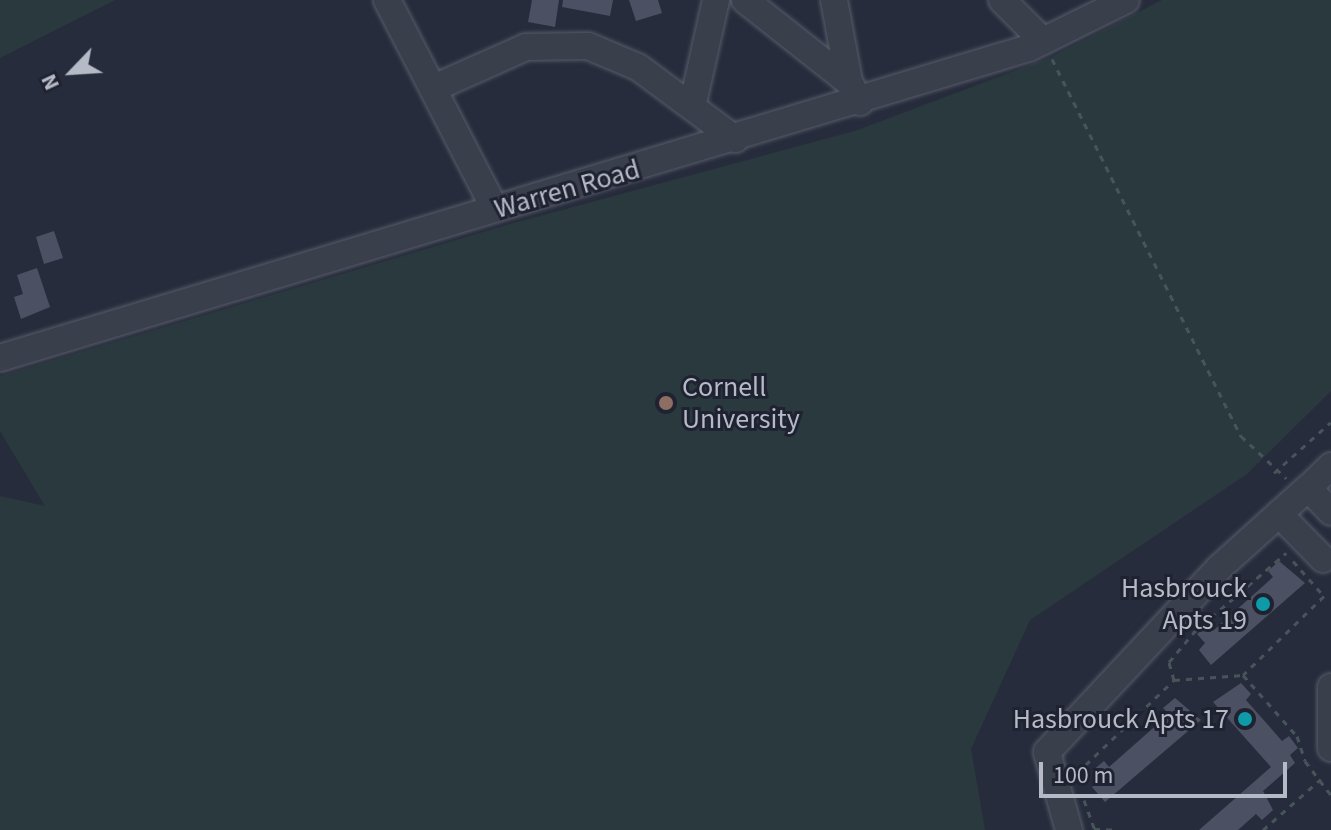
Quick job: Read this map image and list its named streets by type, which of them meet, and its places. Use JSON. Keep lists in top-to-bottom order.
{
  "streets": {
    "street": ["Warren Road"]
  },
  "places": ["Cornell University", "Hasbrouck Apts 19", "Hasbrouck Apts 17"],
  "scale_bar": "100 m",
  "north": "bottom left"
}
